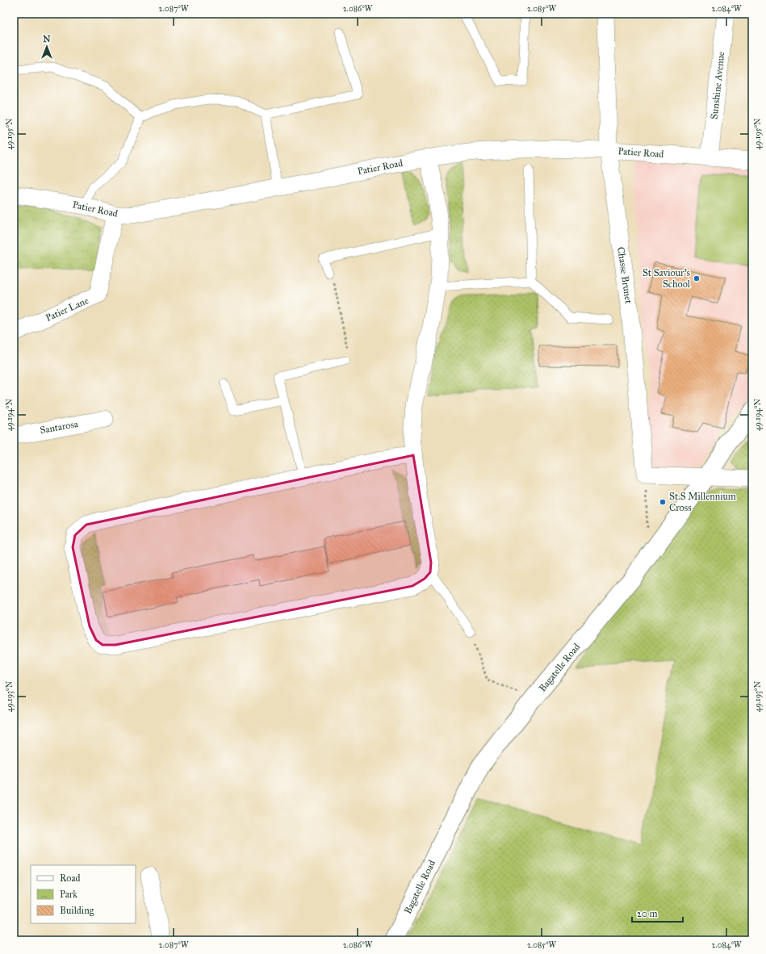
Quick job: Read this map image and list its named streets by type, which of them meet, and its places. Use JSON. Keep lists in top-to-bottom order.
{
  "streets": {
    "main road": ["Bagatelle Road"],
    "street": [
      "Sunshine Avenue",
      "Patier Road",
      "Chasse Brunet",
      "Patier Lane",
      "Santarosa"
    ]
  },
  "crossings": [
    ["Sunshine Avenue", "Patier Road"],
    ["Patier Road", "Chasse Brunet"],
    ["Patier Road", "Patier Lane"]
  ],
  "places": ["St Saviour's School", "St.S Millennium Cross"],
  "legend": ["Road", "Park", "Building"],
  "scale_bar": "20 m",
  "north": "top",
  "coordinates": [
    "2.087°W",
    "2.086°W",
    "2.085°W",
    "2.084°W",
    "49.195°N",
    "49.194°N",
    "49.193°N"
  ]
}
